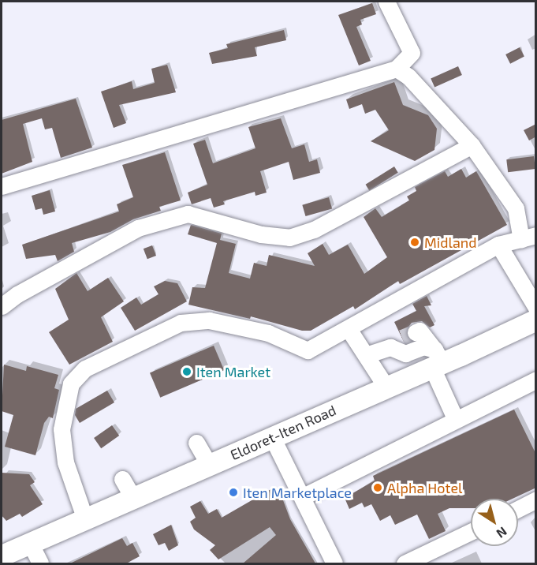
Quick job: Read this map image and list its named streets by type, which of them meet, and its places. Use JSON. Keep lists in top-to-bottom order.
{
  "streets": {
    "main road": ["Eldoret-Iten Road"]
  },
  "places": [
    "Midland",
    "Iten Market",
    "Alpha Hotel",
    "Iten Marketplace"
  ],
  "north": "bottom right"
}
